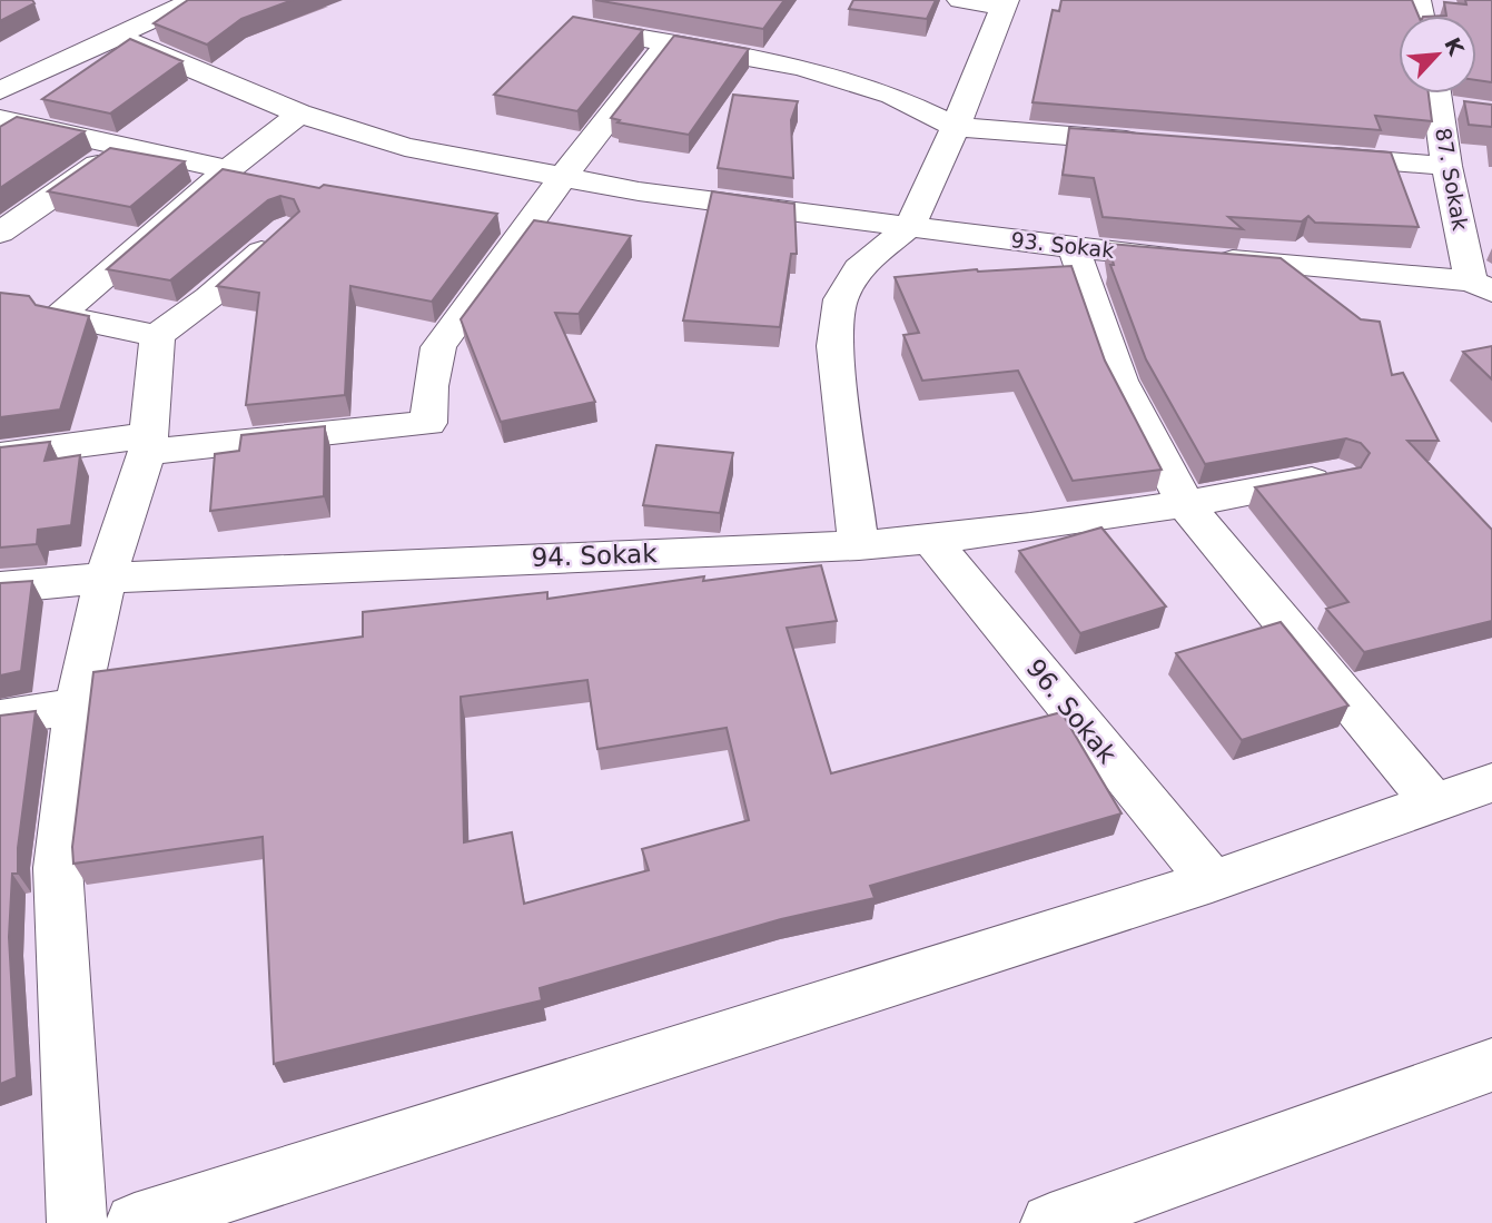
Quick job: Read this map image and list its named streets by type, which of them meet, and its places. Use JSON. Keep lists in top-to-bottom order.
{
  "streets": {
    "street": [
      "87. Sokak",
      "93. Sokak",
      "94. Sokak",
      "96. Sokak"
    ]
  },
  "crossings": [
    ["87. Sokak", "93. Sokak"],
    ["94. Sokak", "96. Sokak"]
  ],
  "north": "top right"
}
